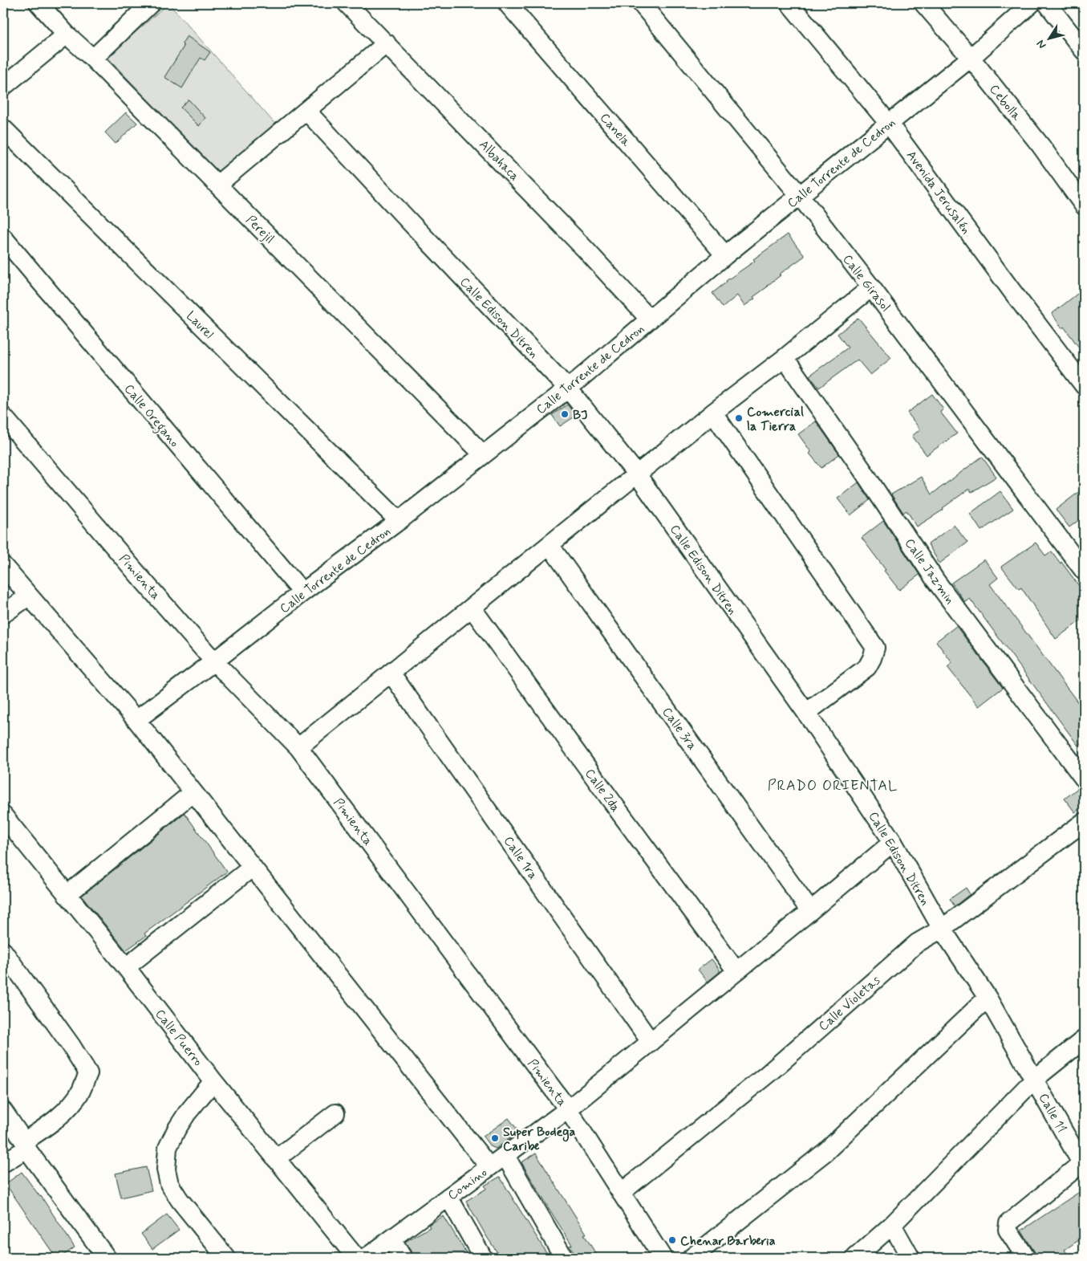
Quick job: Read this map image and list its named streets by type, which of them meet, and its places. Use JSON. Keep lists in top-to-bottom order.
{
  "streets": {
    "street": [
      "Cebolla",
      "Canela",
      "Albahaca",
      "Calle Torrente de Cedron",
      "Avenida Jerusalén",
      "Perejil",
      "Calle Girasol",
      "Calle Edison Ditren",
      "Laurel",
      "Calle Oregano",
      "Calle Jazmin",
      "Pimienta",
      "Calle 3ra",
      "Calle 2da",
      "Calle 1ra",
      "Calle Violetas",
      "Calle Puerro",
      "Calle 11",
      "Comino"
    ]
  },
  "crossings": [
    ["Cebolla", "Calle Torrente de Cedron"],
    ["Canela", "Calle Torrente de Cedron"],
    ["Albahaca", "Calle Torrente de Cedron"],
    ["Calle Torrente de Cedron", "Avenida Jerusalén"],
    ["Calle Torrente de Cedron", "Perejil"],
    ["Calle Torrente de Cedron", "Calle Girasol"],
    ["Calle Torrente de Cedron", "Calle Edison Ditren"],
    ["Calle Torrente de Cedron", "Laurel"],
    ["Calle Torrente de Cedron", "Calle Oregano"],
    ["Calle Torrente de Cedron", "Pimienta"],
    ["Calle Edison Ditren", "Calle Violetas"],
    ["Calle Edison Ditren", "Calle 11"],
    ["Calle Edison Ditren", "Comino"],
    ["Pimienta", "Calle Violetas"],
    ["Pimienta", "Comino"],
    ["Calle 3ra", "Comino"],
    ["Calle 2da", "Comino"],
    ["Calle 1ra", "Comino"]
  ],
  "districts": ["PRADO ORIENTAL"],
  "places": [
    "BJ",
    "Comercial la Tierra",
    "Super Bodega Caribe",
    "Chenar Barberia"
  ],
  "north": "bottom left"
}
